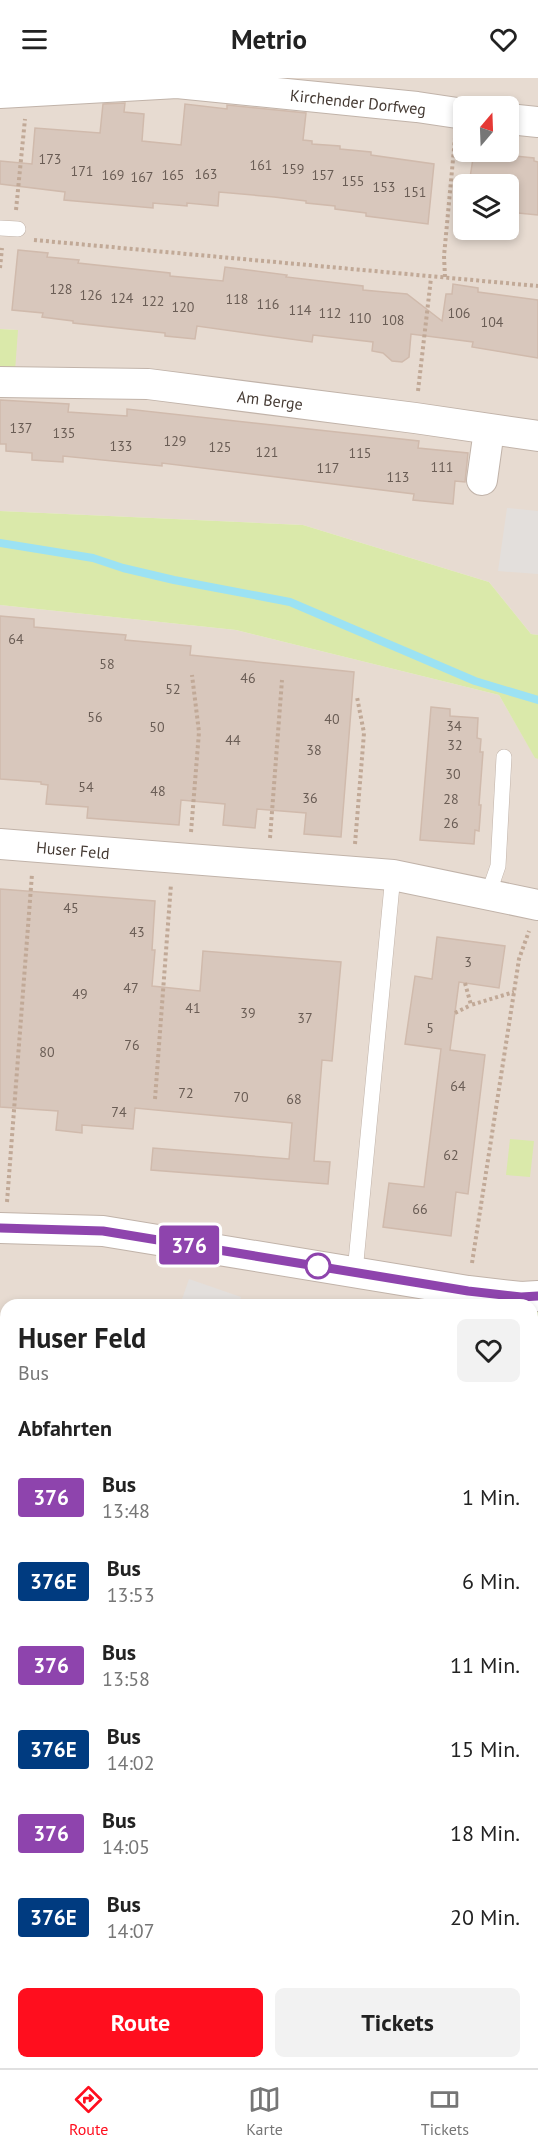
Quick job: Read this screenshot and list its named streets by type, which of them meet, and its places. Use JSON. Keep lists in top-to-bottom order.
{
  "streets": {
    "street": ["Kirchender Dorfweg", "Am Berge", "Huser Feld"]
  },
  "lines": ["bus line 376"],
  "house_numbers": [
    "173",
    "161",
    "159",
    "171",
    "163",
    "169",
    "165",
    "157",
    "167",
    "155",
    "153",
    "151",
    "128",
    "126",
    "124",
    "118",
    "122",
    "116",
    "120",
    "114",
    "112",
    "106",
    "110",
    "108",
    "104",
    "137",
    "135",
    "129",
    "133",
    "125",
    "121",
    "115",
    "111",
    "117",
    "113",
    "64",
    "58",
    "46",
    "52",
    "56",
    "40",
    "34",
    "50",
    "44",
    "32",
    "38",
    "30",
    "54",
    "48",
    "36",
    "28",
    "26",
    "45",
    "43",
    "3",
    "47",
    "49",
    "41",
    "39",
    "37",
    "5",
    "76",
    "80",
    "64",
    "72",
    "70",
    "68",
    "74",
    "62",
    "66"
  ],
  "north": "top",
  "page": {
    "header": "Metrio",
    "on_map": "376",
    "heading": [
      ["Huser Feld", "Bus"],
      "Abfahrten"
    ],
    "list": [
      {
        "mark": "376",
        "name": "Bus",
        "note": "13:48",
        "value": "1 Min."
      },
      {
        "mark": "376E",
        "name": "Bus",
        "note": "13:53",
        "value": "6 Min."
      },
      {
        "mark": "376",
        "name": "Bus",
        "note": "13:58",
        "value": "11 Min."
      },
      {
        "mark": "376E",
        "name": "Bus",
        "note": "14:02",
        "value": "15 Min."
      },
      {
        "mark": "376",
        "name": "Bus",
        "note": "14:05",
        "value": "18 Min."
      },
      {
        "mark": "376E",
        "name": "Bus",
        "note": "14:07",
        "value": "20 Min."
      }
    ],
    "buttons": ["Route", "Tickets"],
    "tabs": ["Route", "Karte", "Tickets"]
  }
}
